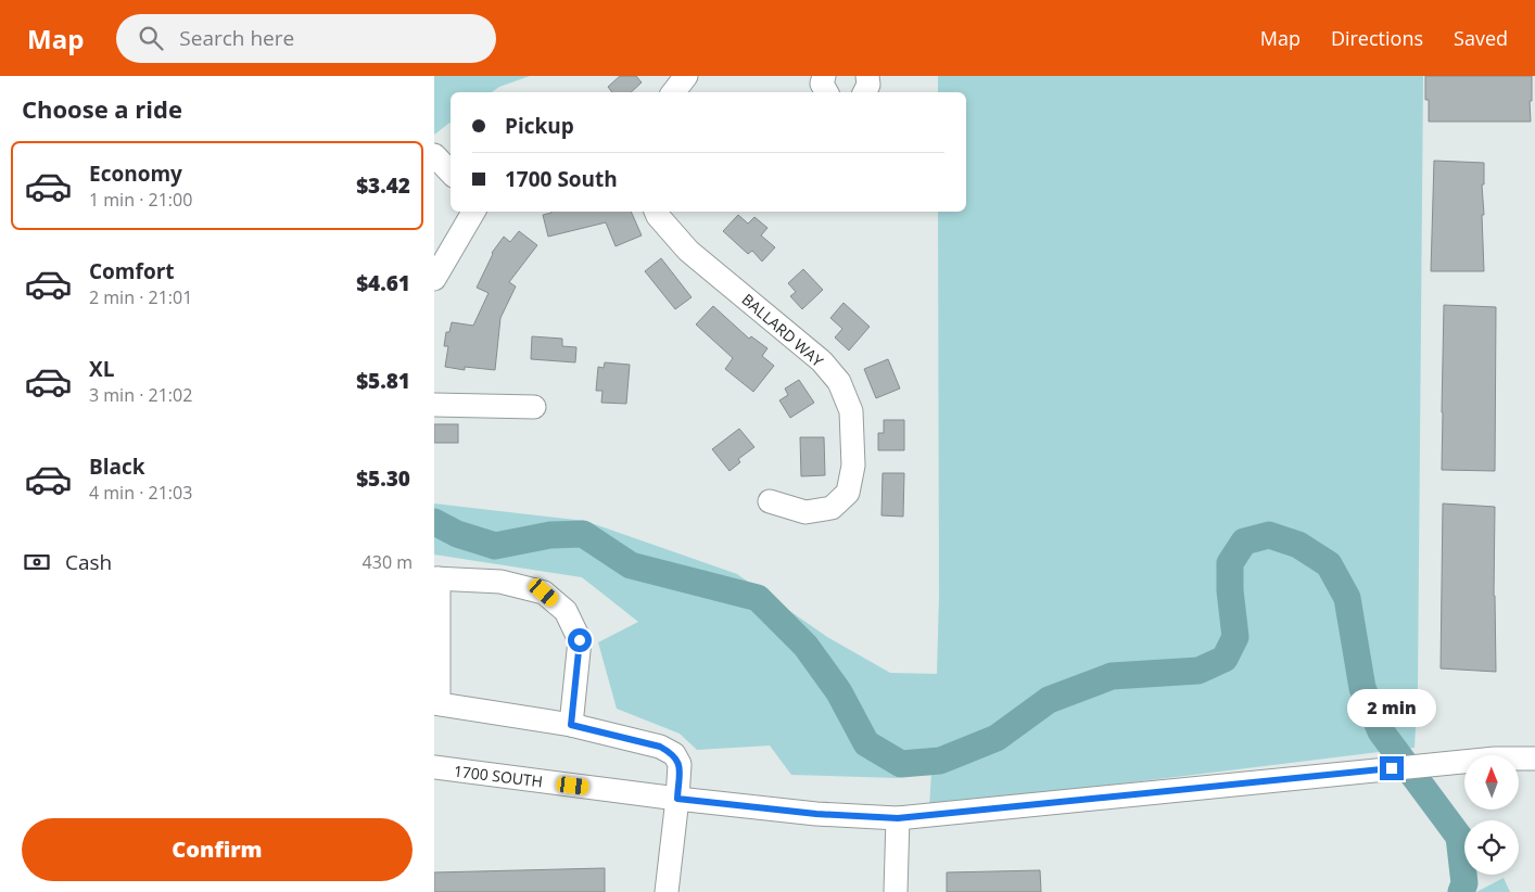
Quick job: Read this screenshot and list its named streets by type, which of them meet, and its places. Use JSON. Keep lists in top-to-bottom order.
{
  "streets": {
    "street": ["BALLARD WAY", "1700 SOUTH"]
  },
  "north": "top",
  "page": {
    "header": "Map",
    "search": "Search here",
    "nav": ["Map", "Directions", "Saved"],
    "heading": "Choose a ride",
    "banner": ["Pickup", "1700 South"],
    "list": [
      {
        "name": "Economy",
        "note": "1 min · 21:00",
        "value": "$3.42"
      },
      {
        "name": "Comfort",
        "note": "2 min · 21:01",
        "value": "$4.61"
      },
      {
        "name": "XL",
        "note": "3 min · 21:02",
        "value": "$5.81"
      },
      {
        "name": "Black",
        "note": "4 min · 21:03",
        "value": "$5.30"
      }
    ],
    "pay": ["Cash", "430 m"],
    "bubble": "2 min",
    "buttons": "Confirm"
  }
}
